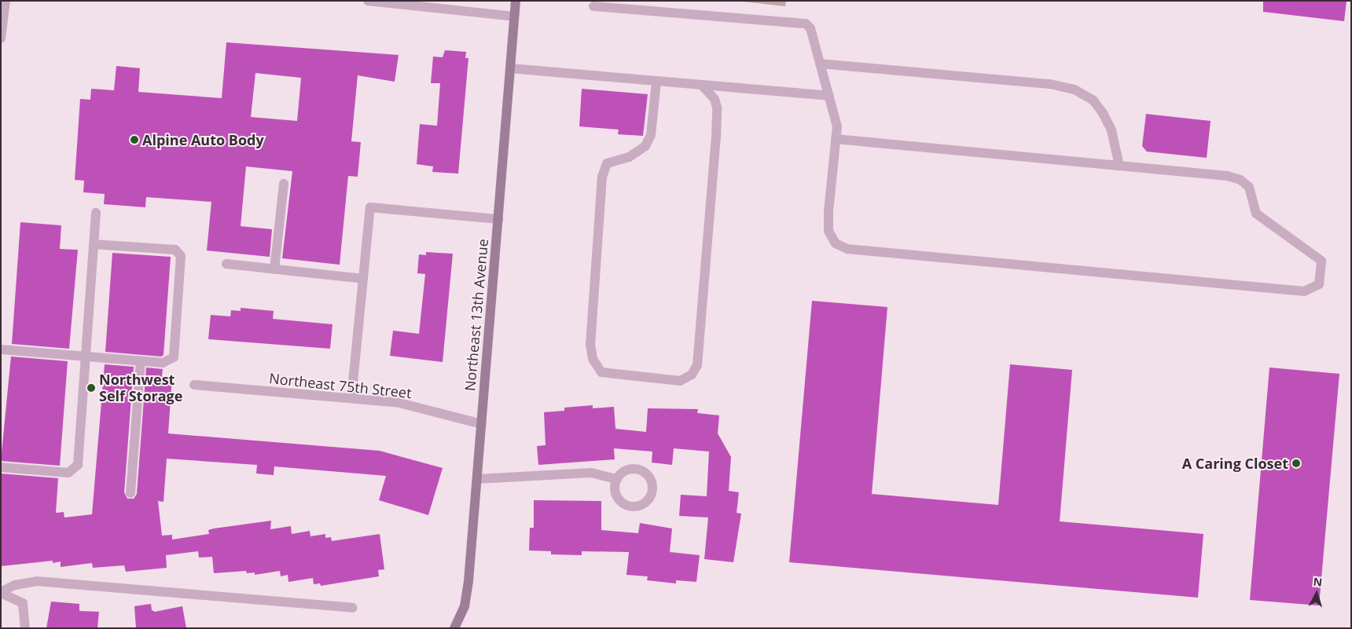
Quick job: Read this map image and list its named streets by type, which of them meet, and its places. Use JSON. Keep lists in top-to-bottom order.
{
  "streets": {
    "street": ["Northeast 13th Avenue", "Northeast 75th Street"]
  },
  "crossings": [
    ["Northeast 13th Avenue", "Northeast 75th Street"]
  ],
  "places": ["Alpine Auto Body", "Northwest Self Storage", "A Caring Closet"],
  "north": "top"
}
